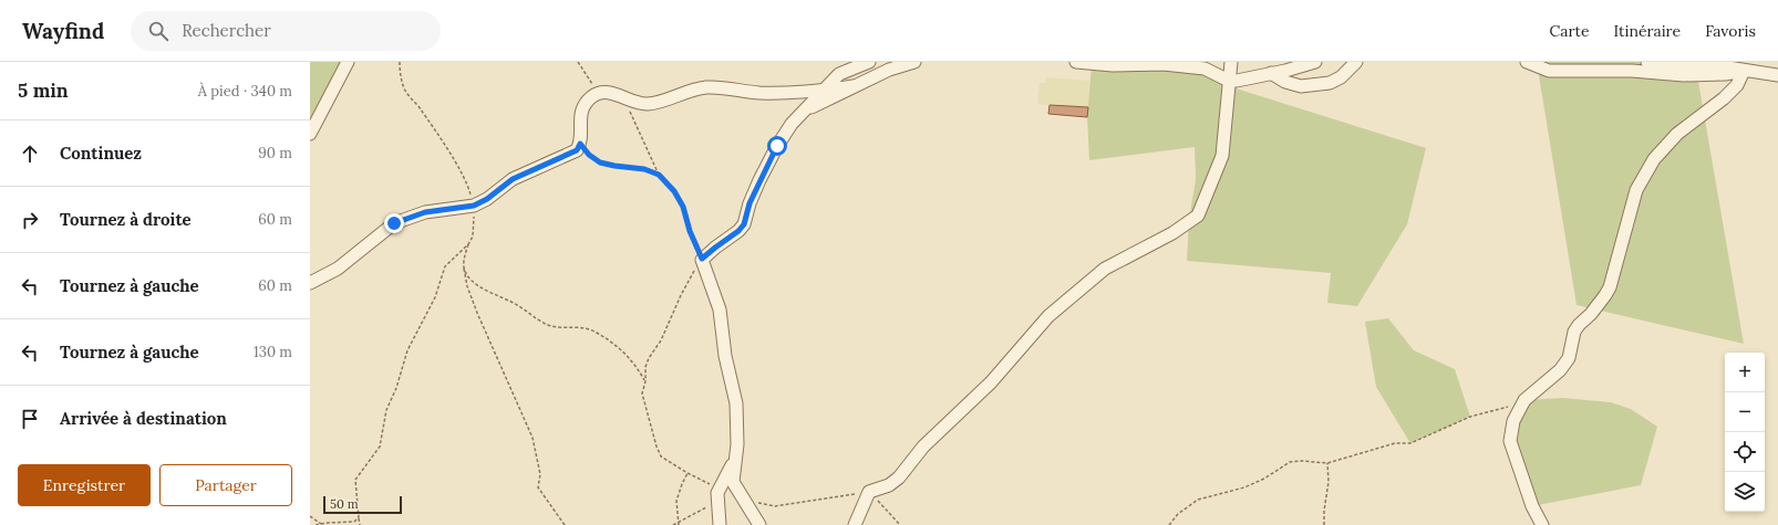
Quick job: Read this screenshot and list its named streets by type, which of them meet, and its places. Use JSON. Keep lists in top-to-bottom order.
{
  "scale_bar": "50 m",
  "page": {
    "header": "Wayfind",
    "search": "Rechercher",
    "nav": ["Carte", "Itinéraire", "Favoris"],
    "heading": ["5 min", "À pied · 340 m"],
    "list": [
      ["Continuez", "90 m"],
      ["Tournez à droite", "60 m"],
      ["Tournez à gauche", "60 m"],
      ["Tournez à gauche", "130 m"],
      "Arrivée à destination"
    ],
    "map_buttons": ["+", "−"],
    "buttons": ["Enregistrer", "Partager"],
    "scale": "50 m"
  }
}
